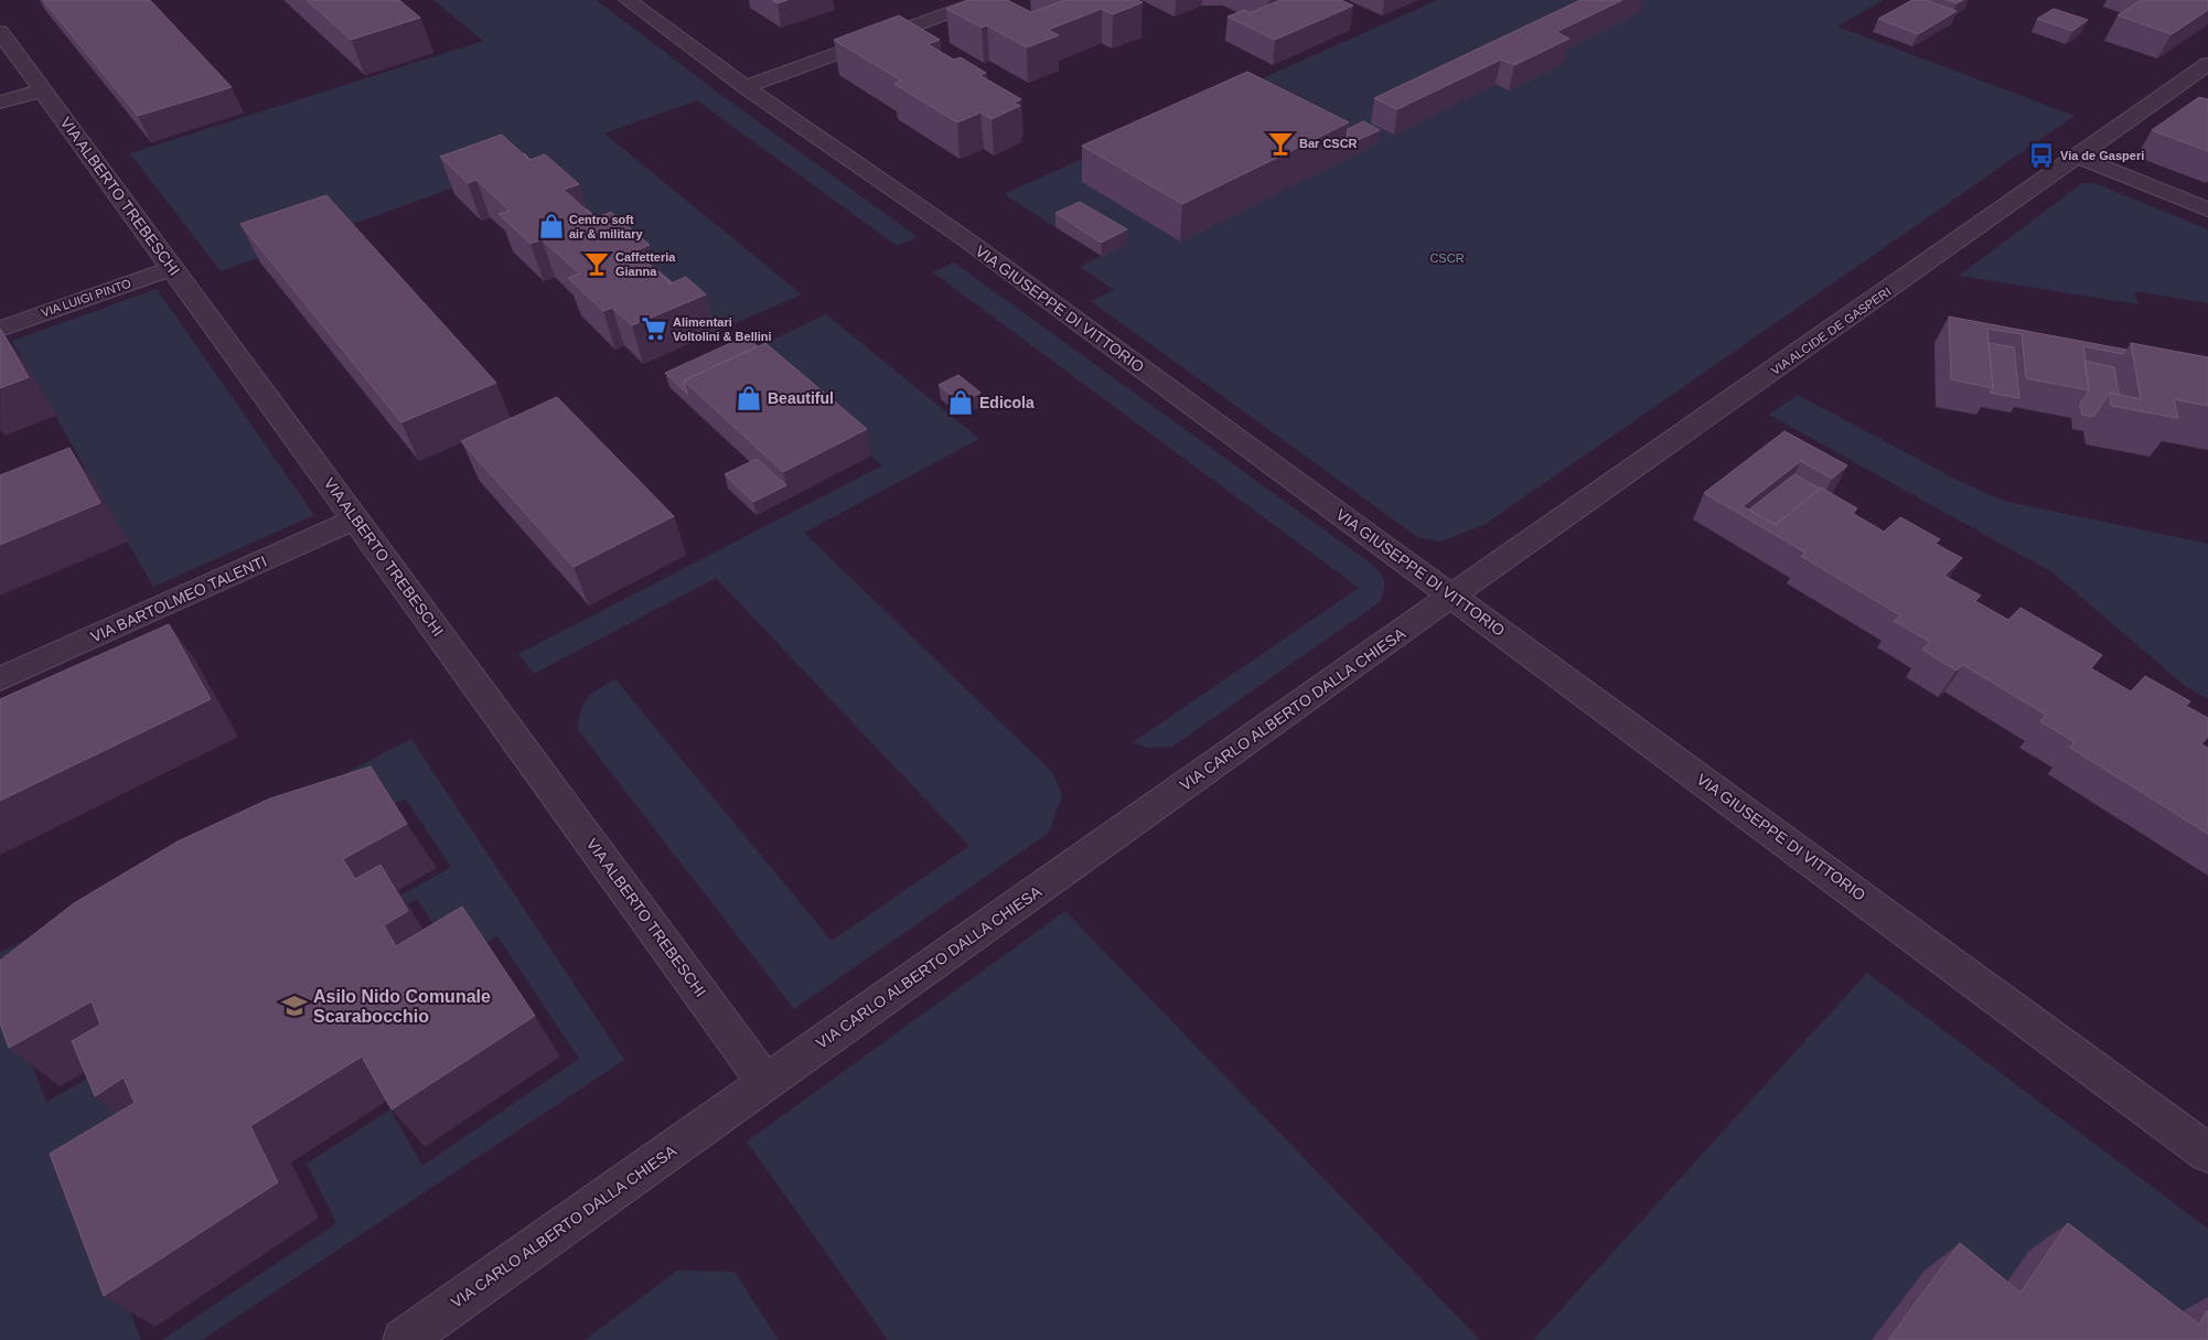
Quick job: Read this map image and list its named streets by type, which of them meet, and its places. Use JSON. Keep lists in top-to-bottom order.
{
  "streets": {
    "street": [
      "VIA ALBERTO TREBESCHI",
      "VIA LUIGI PINTO",
      "VIA GIUSEPPE DI VITTORIO",
      "VIA ALCIDE DE GASPERI",
      "VIA BARTOLMEO TALENTI",
      "VIA CARLO ALBERTO DALLA CHIESA"
    ]
  },
  "crossings": [
    ["VIA ALBERTO TREBESCHI", "VIA LUIGI PINTO"],
    ["VIA ALBERTO TREBESCHI", "VIA BARTOLMEO TALENTI"],
    ["VIA ALBERTO TREBESCHI", "VIA CARLO ALBERTO DALLA CHIESA"],
    ["VIA GIUSEPPE DI VITTORIO", "VIA ALCIDE DE GASPERI"],
    ["VIA GIUSEPPE DI VITTORIO", "VIA CARLO ALBERTO DALLA CHIESA"],
    ["VIA ALCIDE DE GASPERI", "VIA CARLO ALBERTO DALLA CHIESA"]
  ],
  "parks": ["CSCR"],
  "places": {
    "bar": ["Bar CSCR", "Caffetteria Gianna"],
    "bus stop": ["Via de Gasperi"],
    "shop": ["Centro soft air & military", "Beautiful", "Edicola"],
    "supermarket": ["Alimentari Voltolini & Bellini"],
    "school or university": ["Asilo Nido Comunale Scarabocchio"]
  }
}
